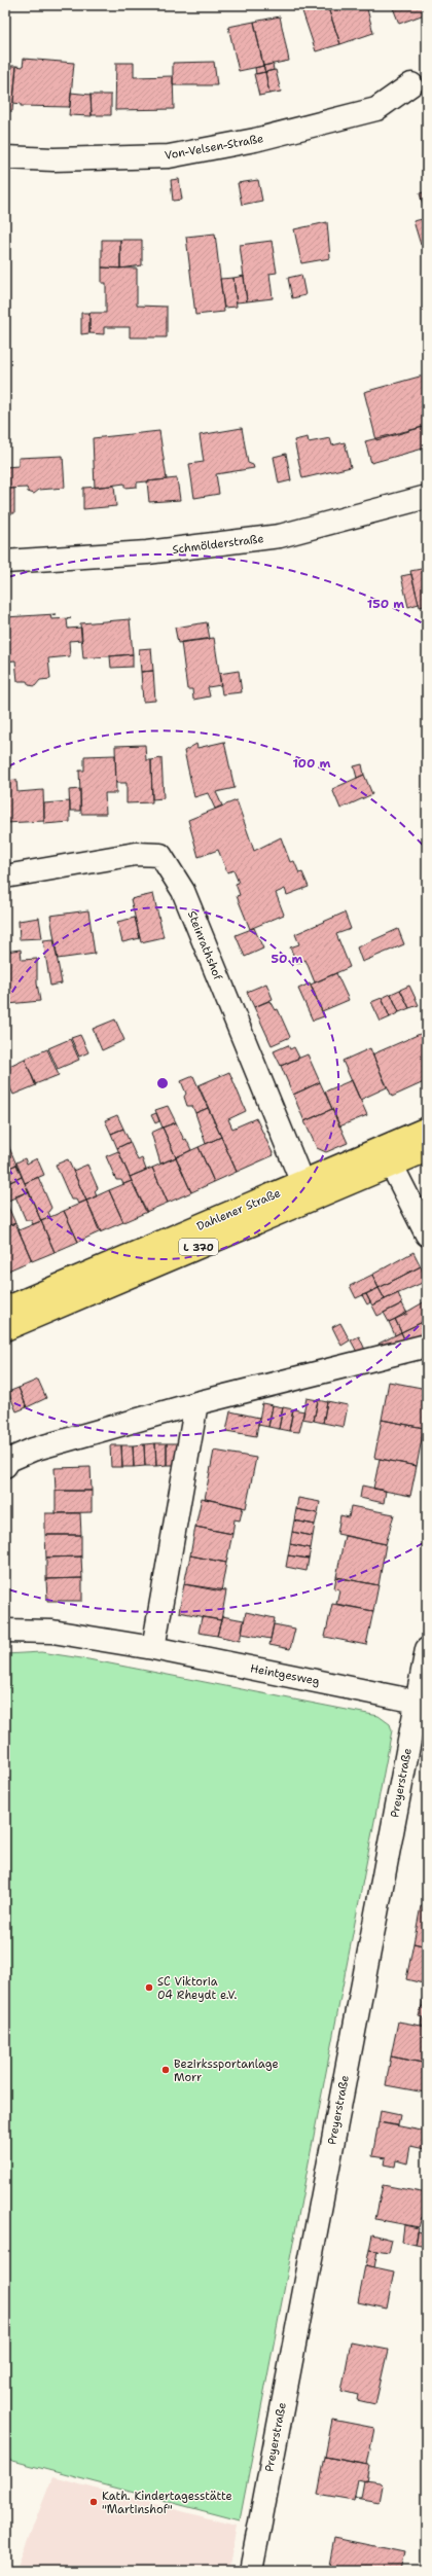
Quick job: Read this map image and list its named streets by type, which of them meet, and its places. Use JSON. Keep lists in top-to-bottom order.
{
  "streets": {
    "main road": ["Dahlener Straße", "L 370"],
    "street": [
      "Von-Velsen-Straße",
      "Schmölderstraße",
      "Steinrathshof",
      "Heintgesweg",
      "Preyerstraße"
    ]
  },
  "crossings": [
    ["Steinrathshof", "Dahlener Straße"],
    ["Heintgesweg", "Preyerstraße"]
  ],
  "places": ["SC Viktoria 04 Rheydt e.V.", "Bezirkssportanlage Morr", "Kath. Kindertagesstätte \"Martinshof\""],
  "rings": ["150 m", "100 m", "50 m"]
}
